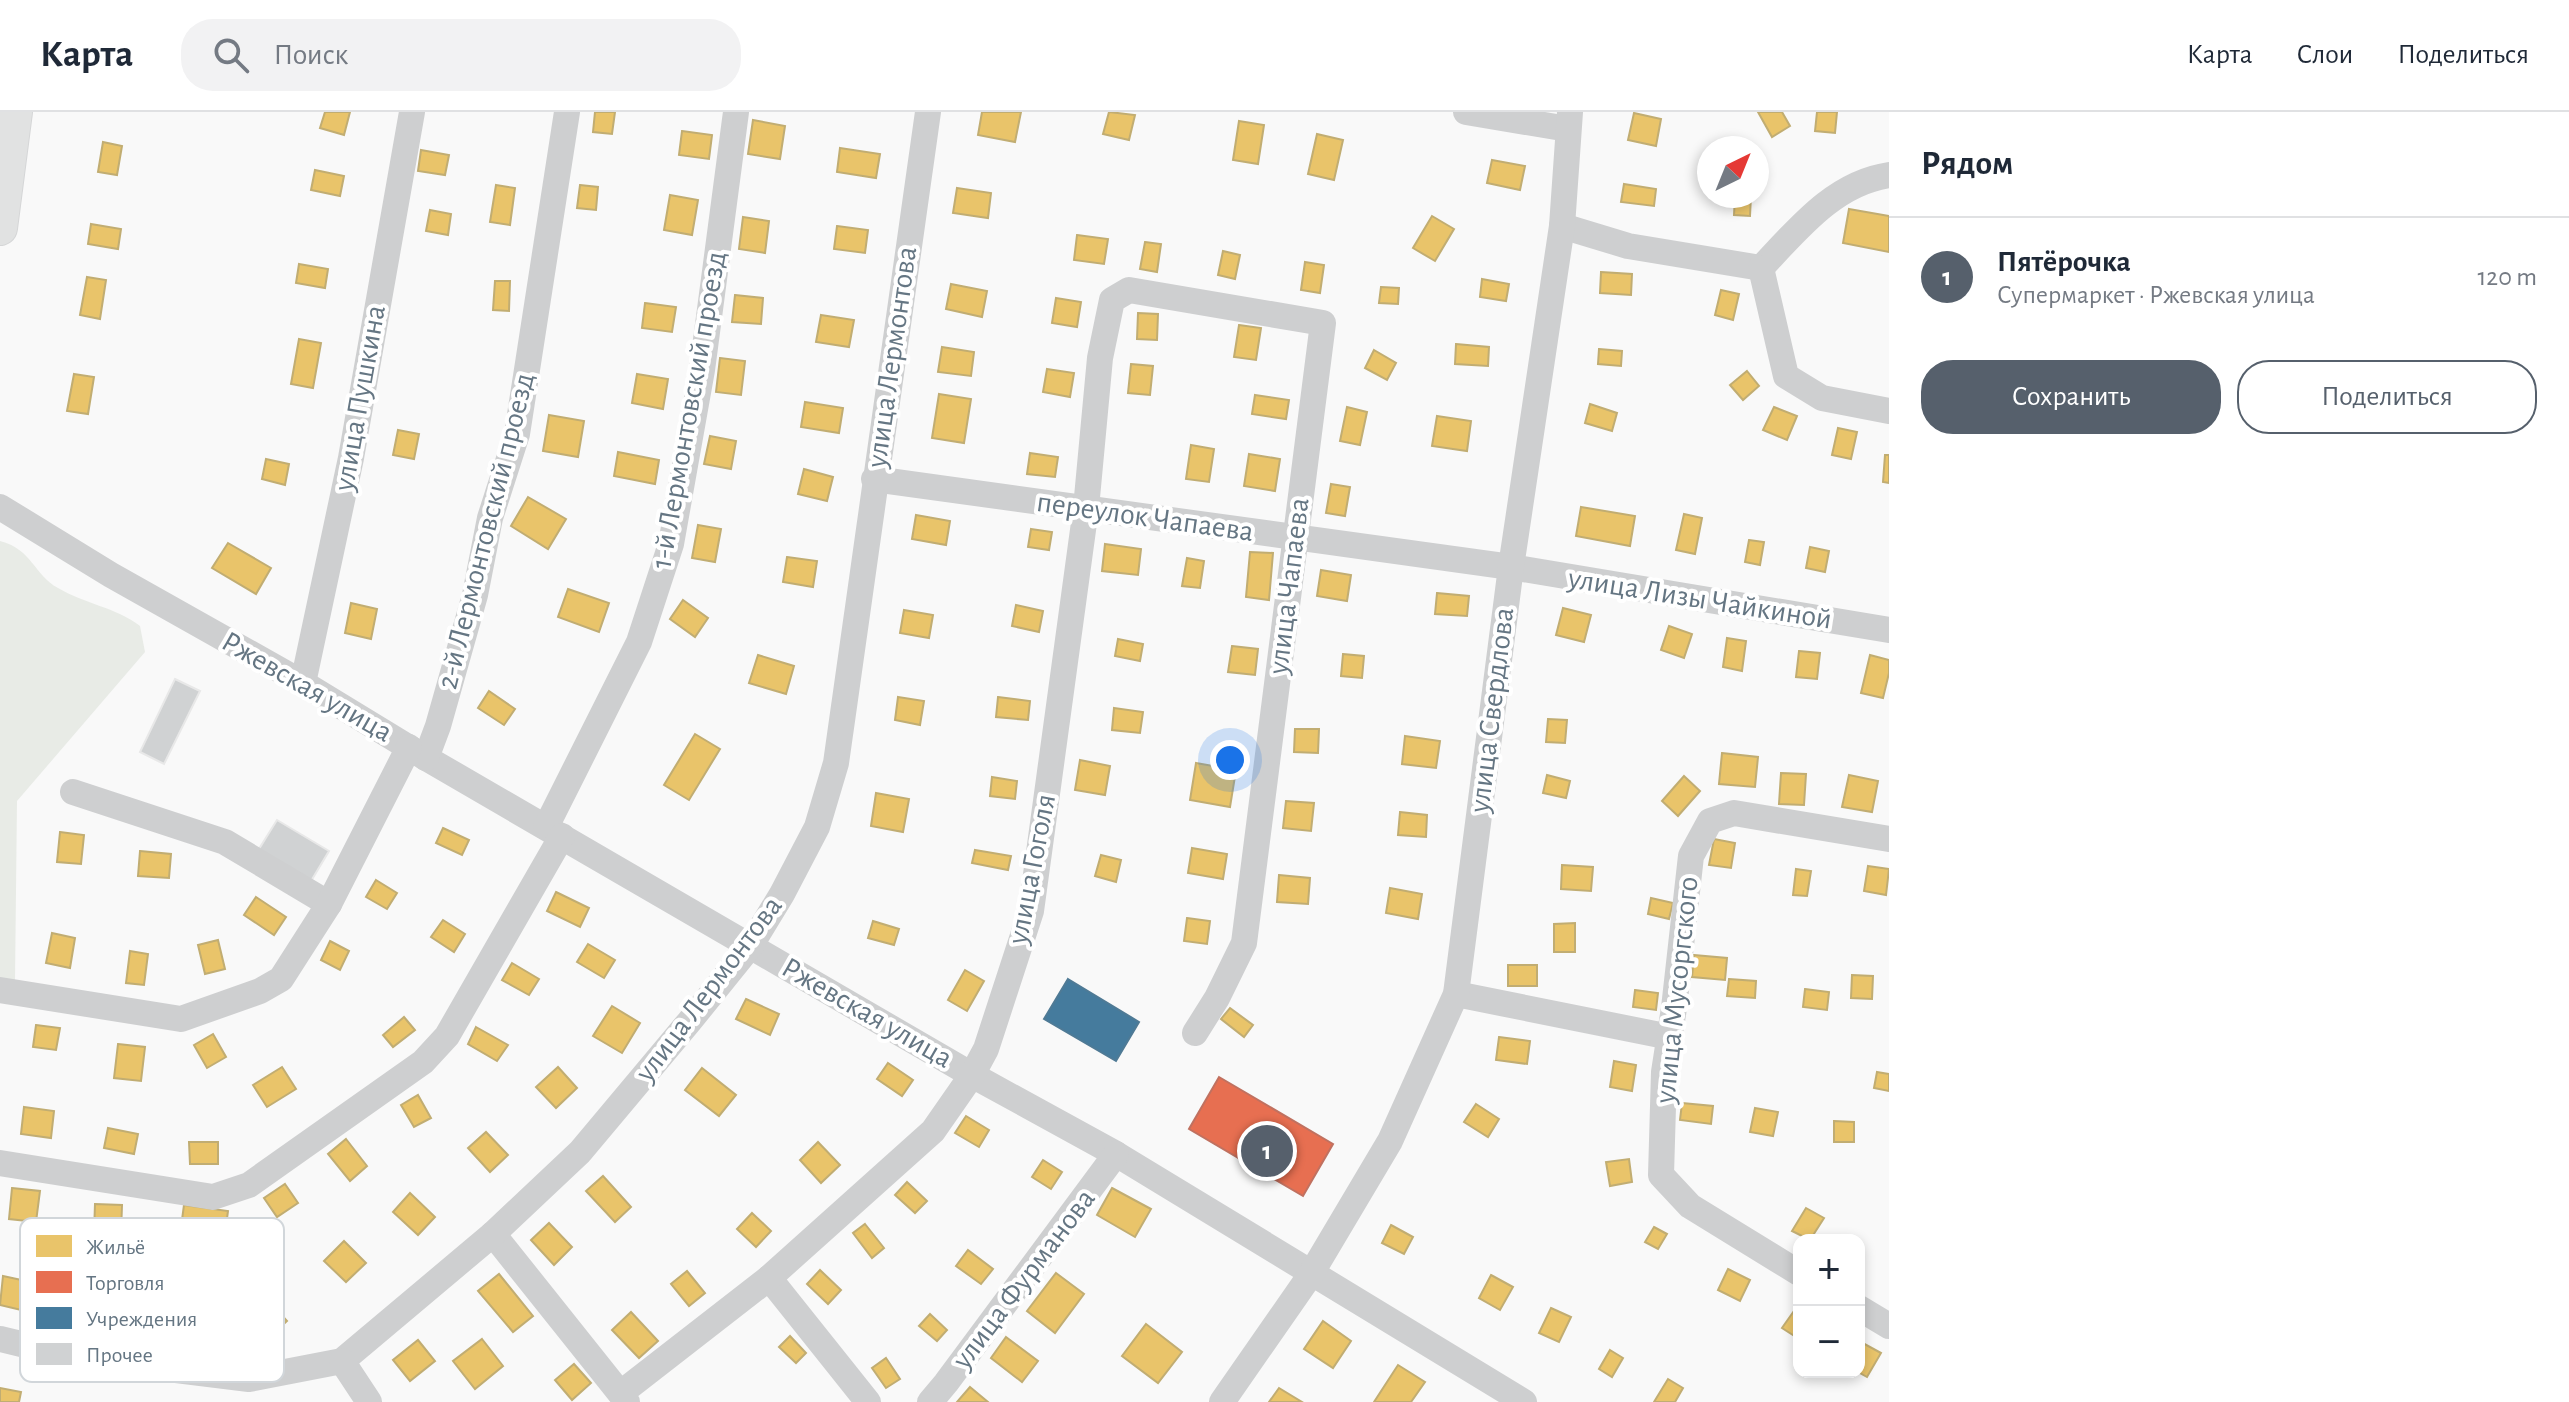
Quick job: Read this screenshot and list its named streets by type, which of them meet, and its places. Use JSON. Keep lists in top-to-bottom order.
{
  "streets": {
    "street": [
      "улица Лермонтова",
      "улица Пушкина",
      "1-й Лермонтовский проезд",
      "переулок Чапаева",
      "2-й Лермонтовский проезд",
      "улица Чапаева",
      "улица Лизы Чайкиной",
      "Ржевская улица",
      "улица Свердлова",
      "улица Гоголя",
      "улица Мусоргского",
      "улица Фурманова"
    ]
  },
  "crossings": [
    ["улица Лермонтова", "переулок Чапаева"],
    ["улица Лермонтова", "Ржевская улица"],
    ["улица Пушкина", "Ржевская улица"],
    ["1-й Лермонтовский проезд", "Ржевская улица"],
    ["переулок Чапаева", "улица Чапаева"],
    ["переулок Чапаева", "улица Лизы Чайкиной"],
    ["переулок Чапаева", "улица Свердлова"],
    ["переулок Чапаева", "улица Гоголя"],
    ["2-й Лермонтовский проезд", "Ржевская улица"],
    ["улица Чапаева", "улица Гоголя"],
    ["улица Лизы Чайкиной", "улица Свердлова"],
    ["Ржевская улица", "улица Свердлова"],
    ["Ржевская улица", "улица Гоголя"],
    ["Ржевская улица", "улица Фурманова"]
  ],
  "legend": [
    "Жильё",
    "Торговля",
    "Учреждения",
    "Прочее"
  ],
  "north": "top right",
  "page": {
    "header": "Карта",
    "search": "Поиск",
    "nav": ["Карта", "Слои", "Поделиться"],
    "heading": "Рядом",
    "list": [
      {
        "mark": "1",
        "name": "Пятёрочка",
        "note": "Супермаркет · Ржевская улица",
        "value": "120 m"
      }
    ],
    "buttons": ["Сохранить", "Поделиться"],
    "pins": "1",
    "map_buttons": ["+", "−"]
  }
}
